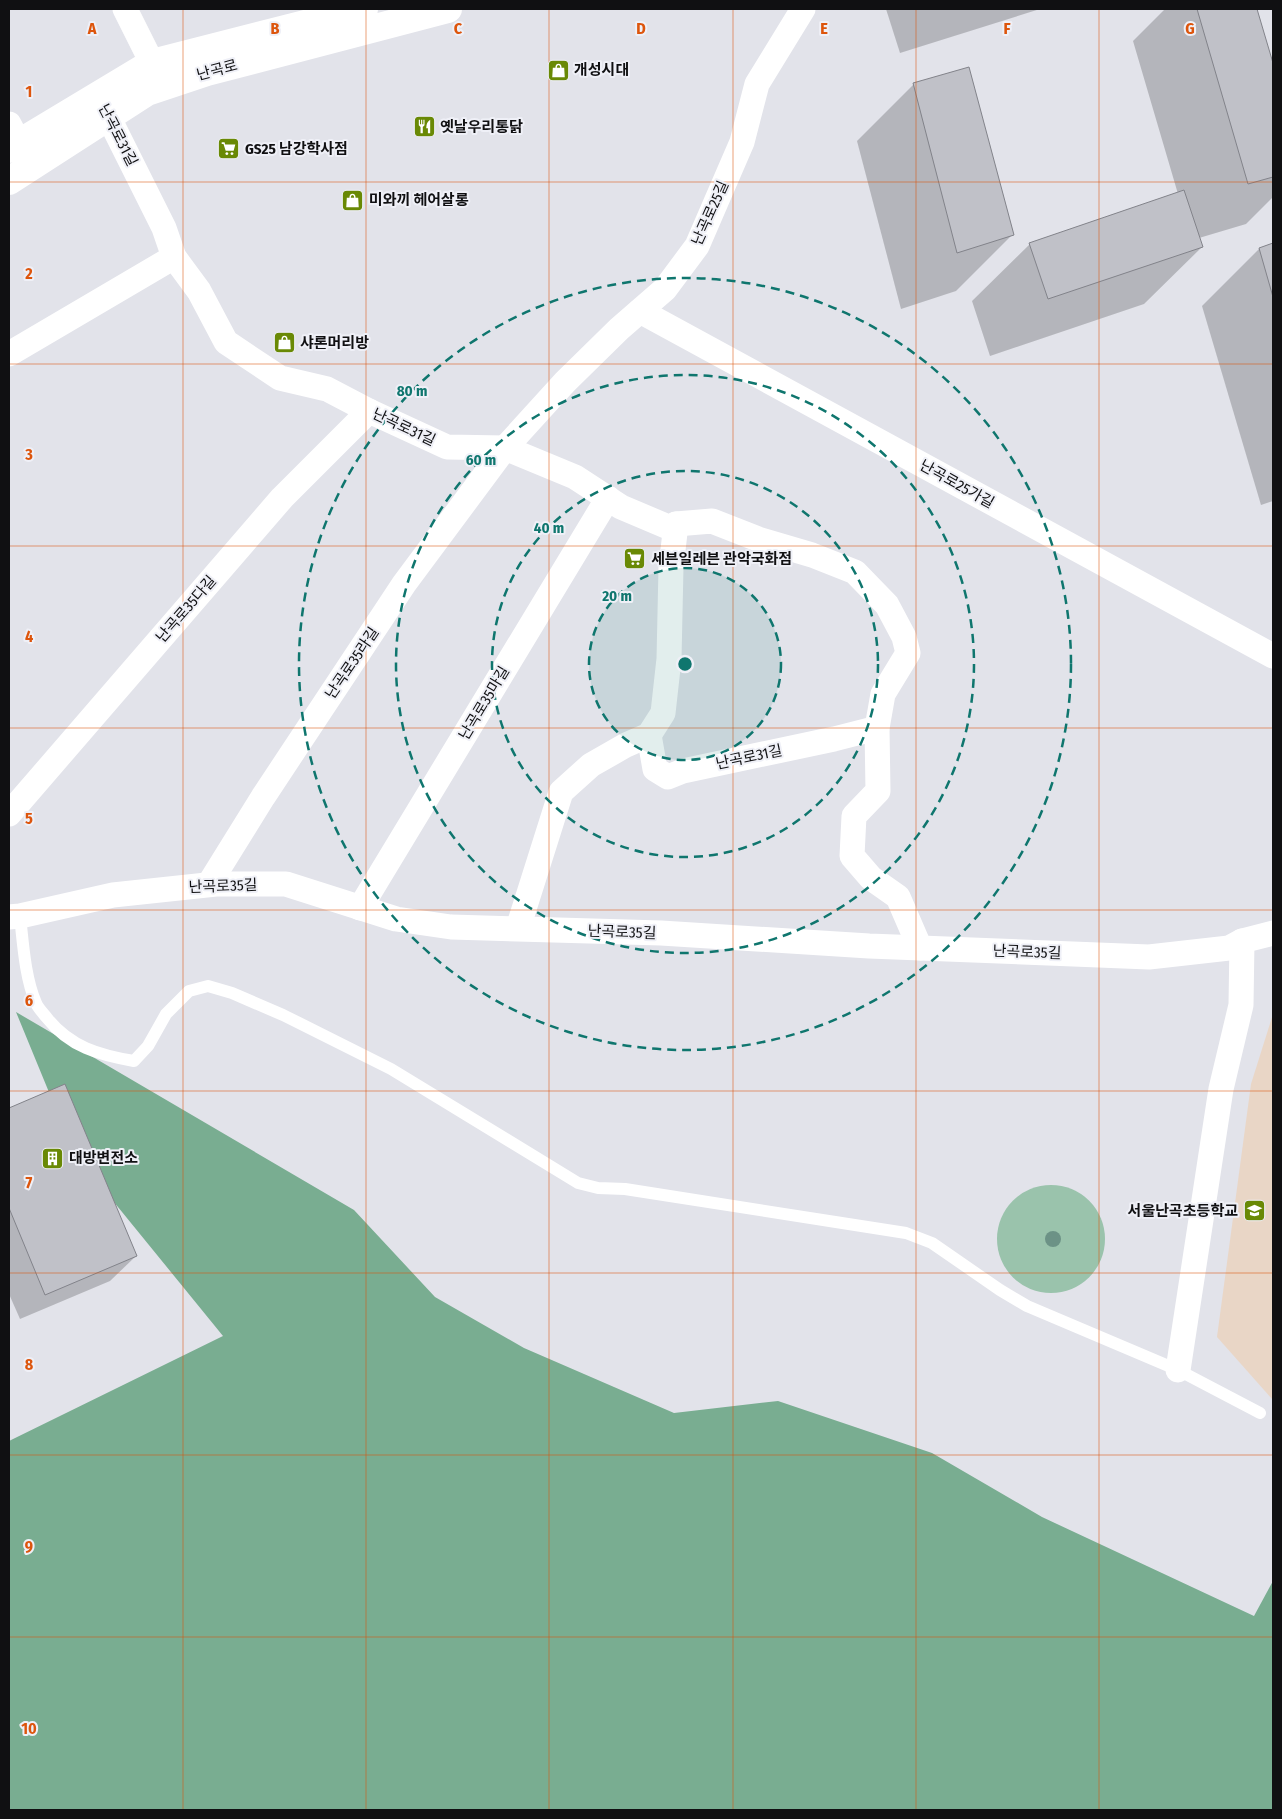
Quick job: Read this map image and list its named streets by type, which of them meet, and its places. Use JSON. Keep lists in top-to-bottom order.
{
  "streets": {
    "main road": ["난곡로"],
    "street": [
      "난곡로31길",
      "난곡로25길",
      "난곡로25가길",
      "난곡로35다길",
      "난곡로35라길",
      "난곡로35마길",
      "난곡로35길"
    ]
  },
  "crossings": [
    ["난곡로", "난곡로31길"],
    ["난곡로31길", "난곡로25길"],
    ["난곡로31길", "난곡로35다길"],
    ["난곡로31길", "난곡로35라길"],
    ["난곡로31길", "난곡로35마길"],
    ["난곡로31길", "난곡로35길"],
    ["난곡로25길", "난곡로25가길"],
    ["난곡로25길", "난곡로35라길"],
    ["난곡로35라길", "난곡로35길"],
    ["난곡로35마길", "난곡로35길"]
  ],
  "places": {
    "shop": ["개성시대", "미와끼 헤어살롱", "샤론머리방"],
    "restaurant": ["옛날우리통닭"],
    "supermarket": ["GS25 남강학사점", "세븐일레븐 관악국화점"],
    "building": ["대방변전소"],
    "school or university": ["서울난곡초등학교"]
  },
  "grid": {
    "columns": [
      "A",
      "B",
      "C",
      "D",
      "E",
      "F",
      "G"
    ],
    "rows": [
      "1",
      "2",
      "3",
      "4",
      "5",
      "6",
      "7",
      "8",
      "9",
      "10"
    ]
  },
  "rings": [
    "80 m",
    "60 m",
    "40 m",
    "20 m"
  ]
}
